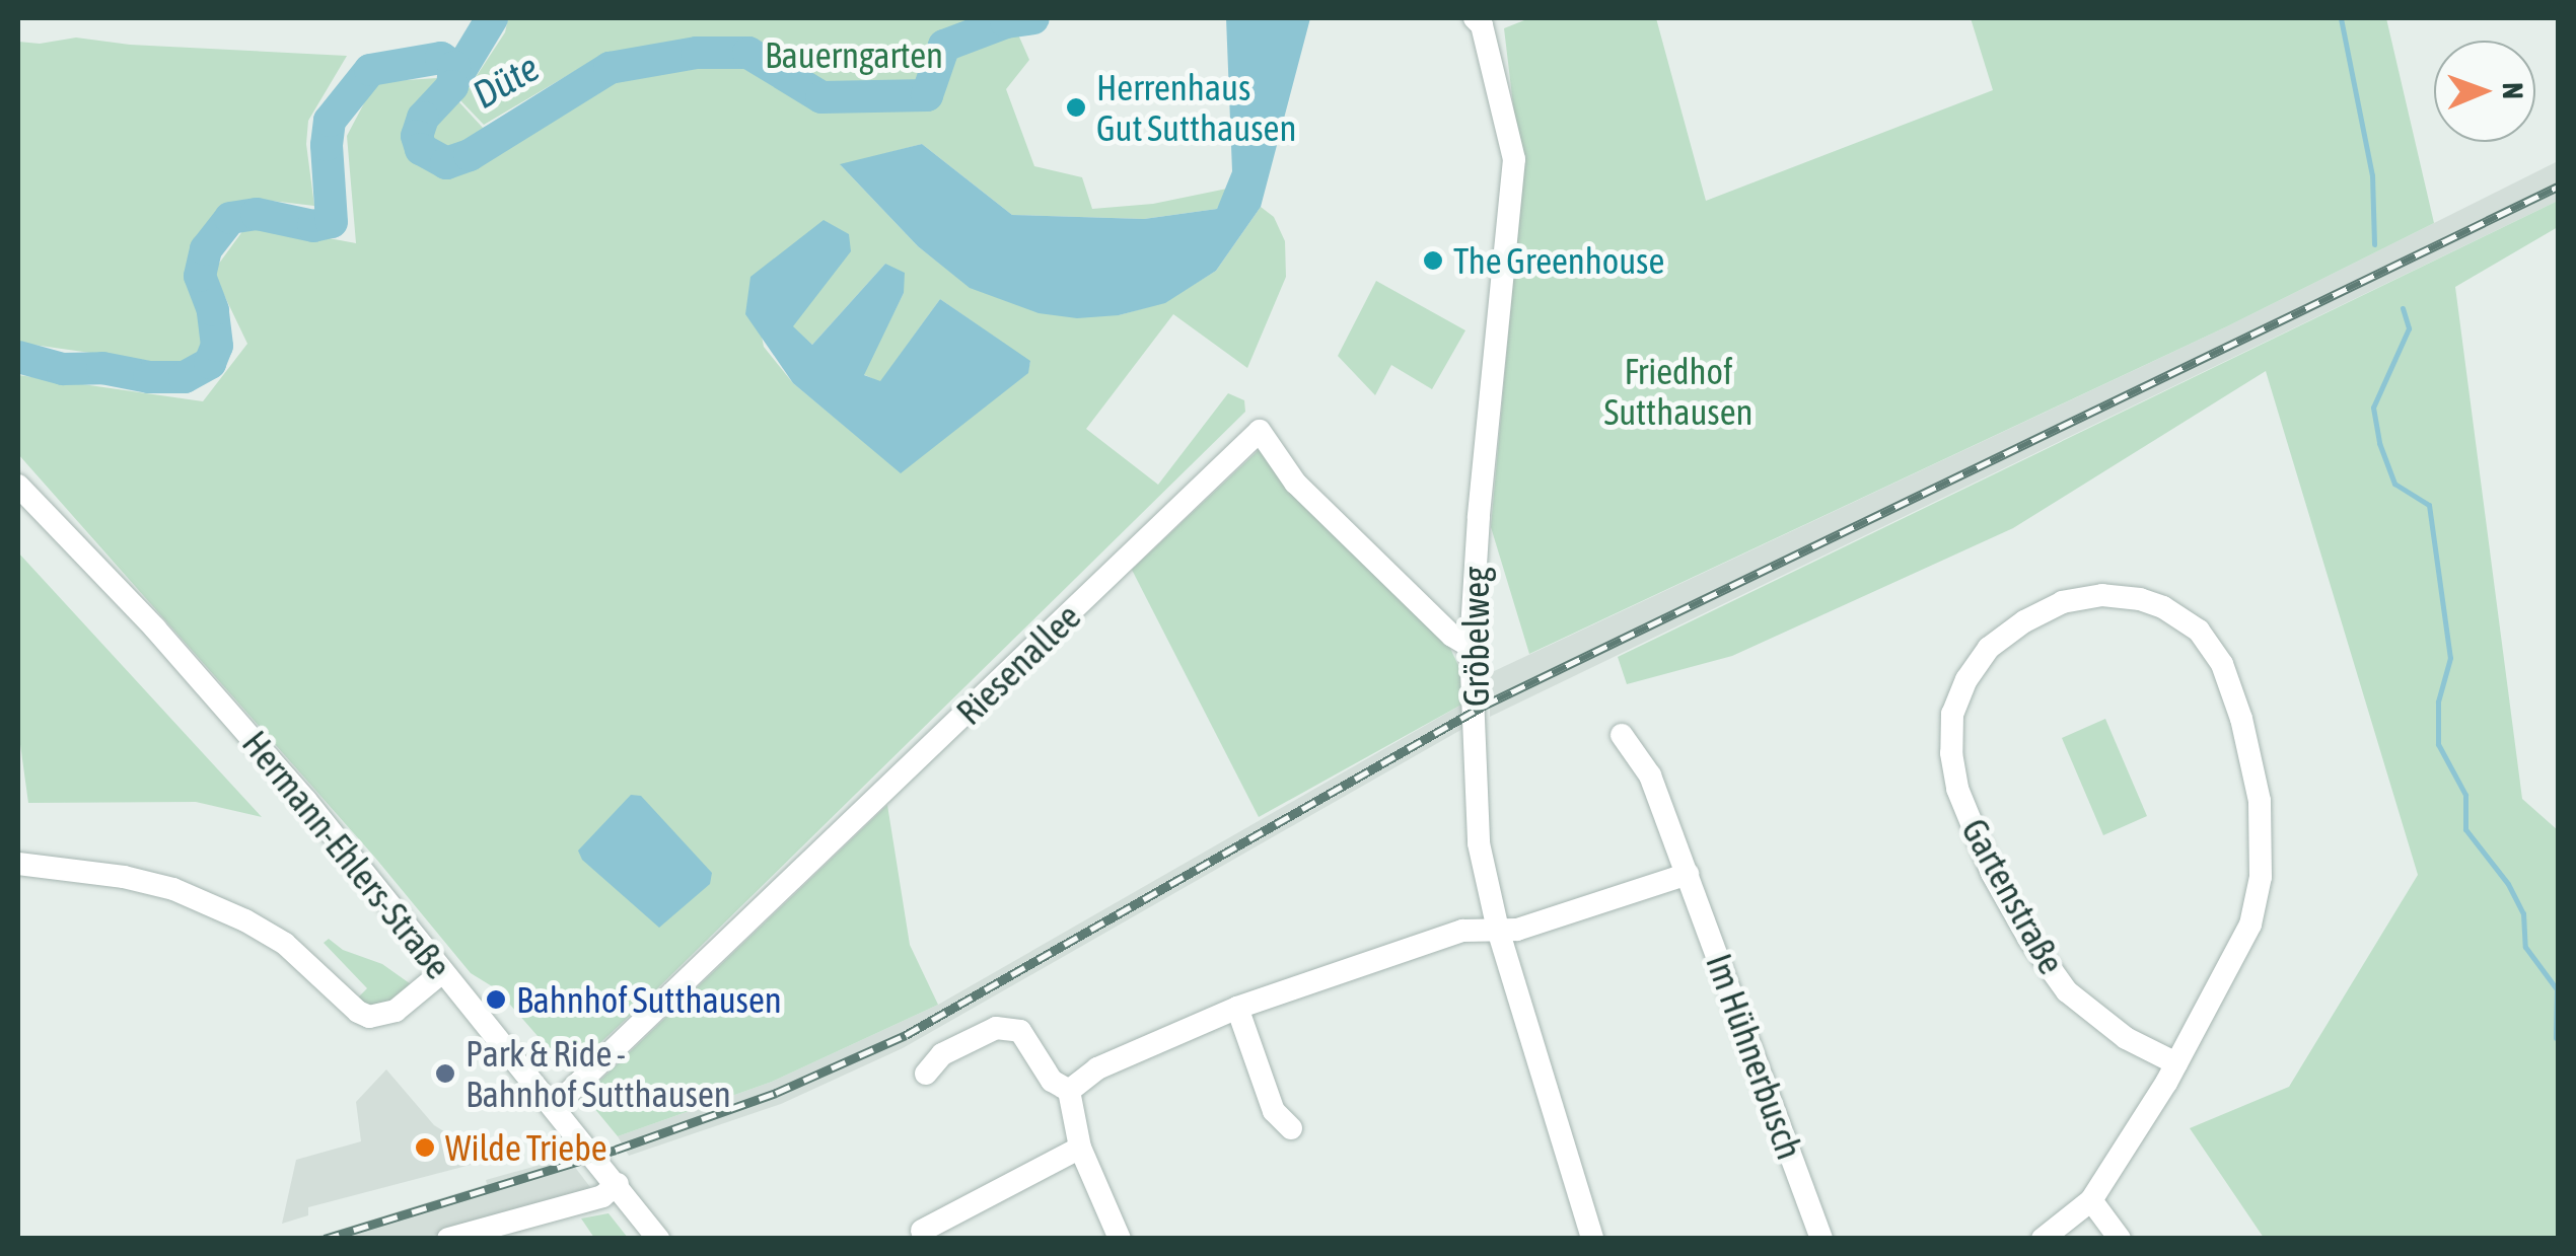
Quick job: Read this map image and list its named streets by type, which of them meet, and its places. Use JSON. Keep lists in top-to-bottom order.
{
  "streets": {
    "street": [
      "Gröbelweg",
      "Riesenallee",
      "Hermann-Ehlers-Straße",
      "Gartenstraße",
      "Im Hühnerbusch"
    ]
  },
  "crossings": [
    ["Gröbelweg", "Riesenallee"],
    ["Riesenallee", "Hermann-Ehlers-Straße"]
  ],
  "water": ["Düte"],
  "parks": ["Bauerngarten", "Friedhof Sutthausen"],
  "places": [
    "Herrenhaus Gut Sutthausen",
    "The Greenhouse",
    "Bahnhof Sutthausen",
    "Park & Ride - Bahnhof Sutthausen",
    "Wilde Triebe"
  ],
  "north": "right"
}
